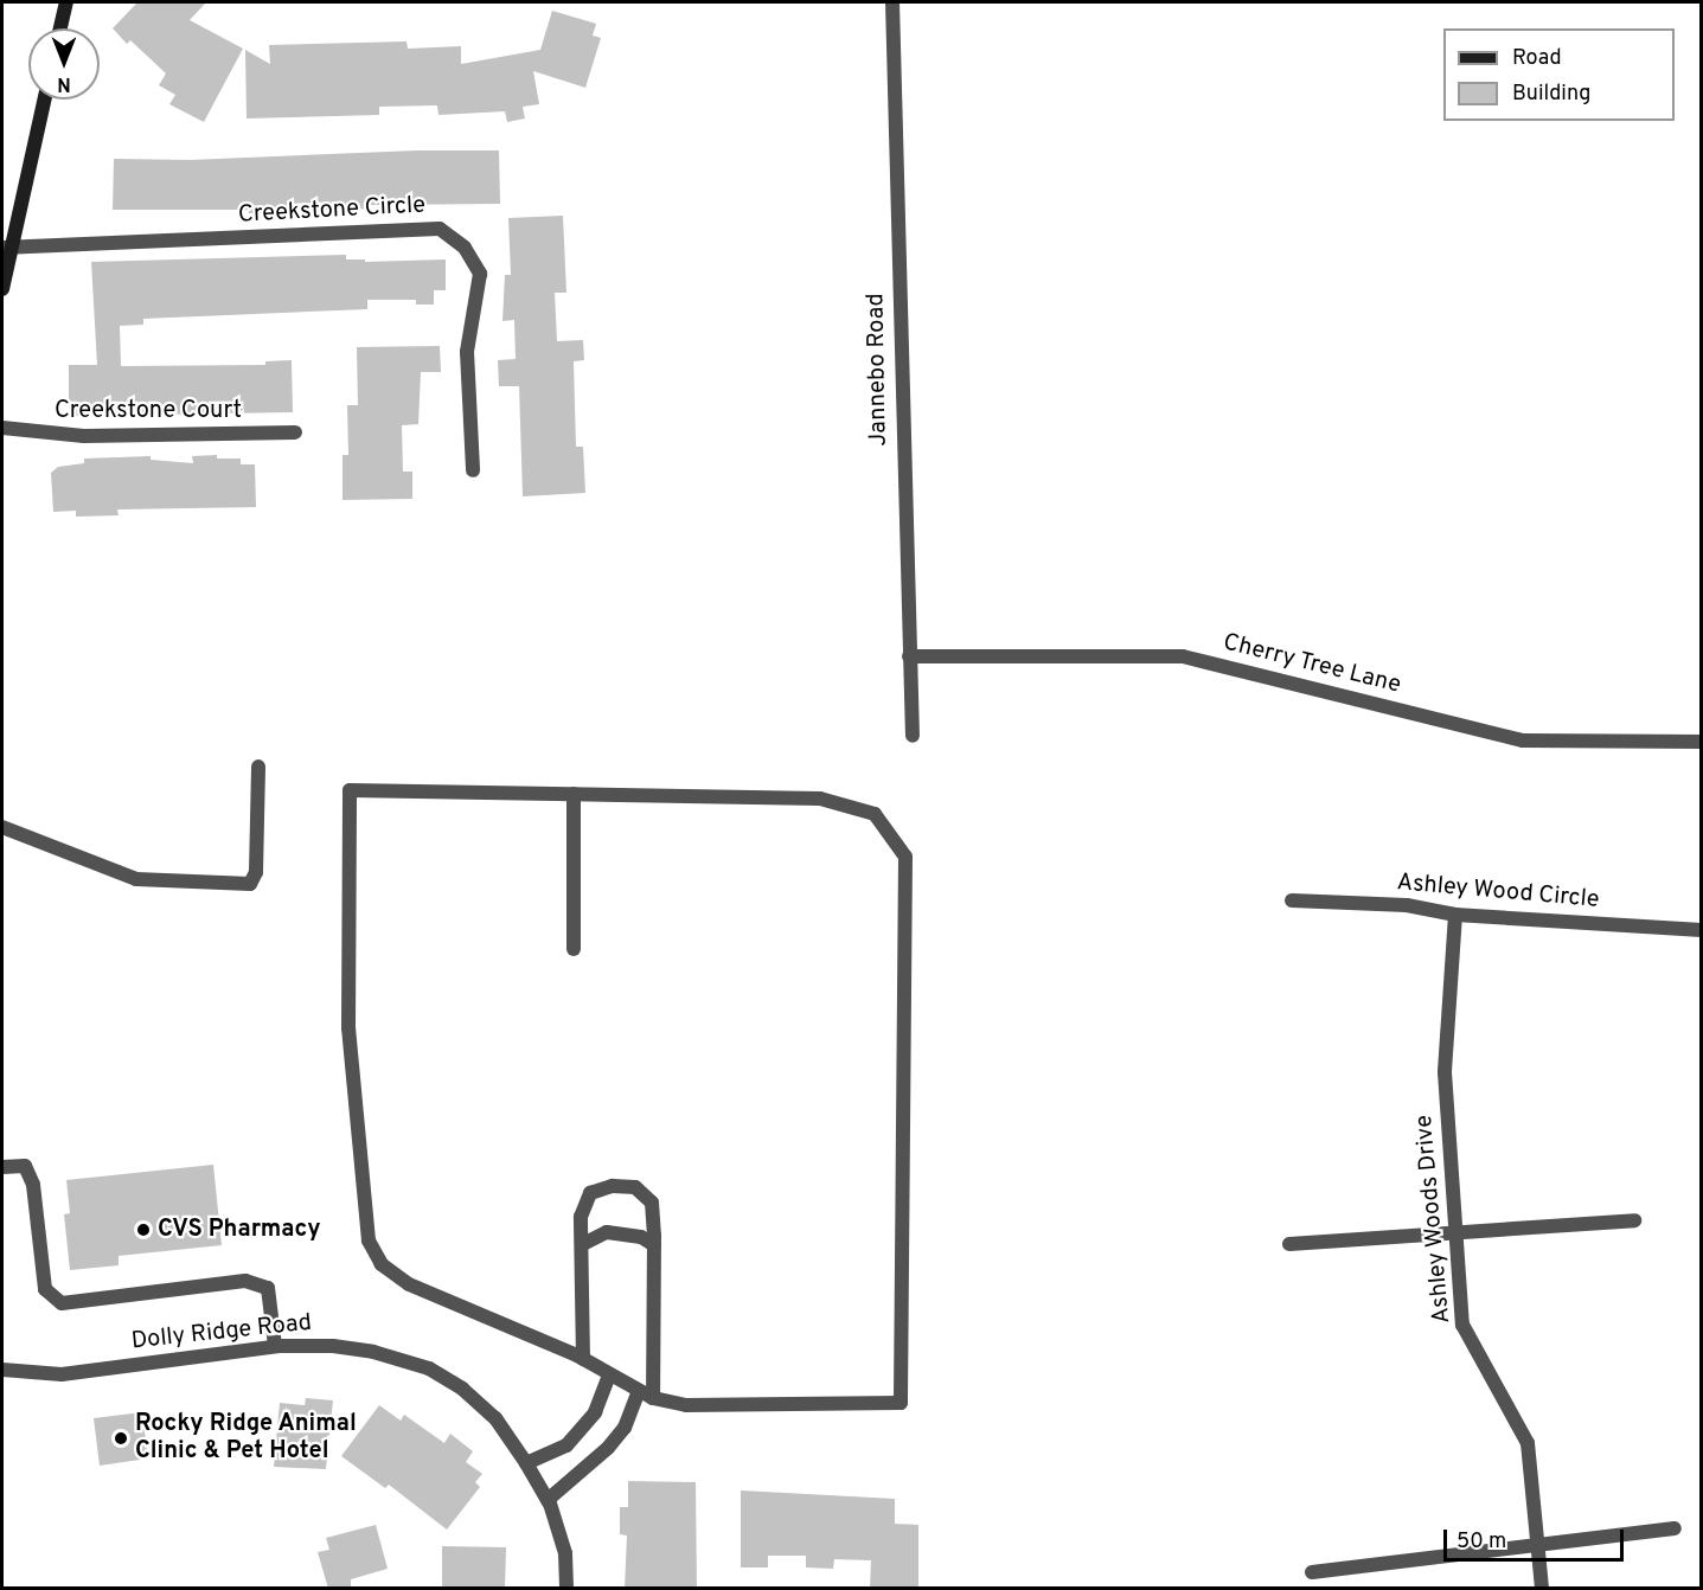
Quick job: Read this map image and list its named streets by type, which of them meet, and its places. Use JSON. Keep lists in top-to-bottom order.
{
  "streets": {
    "street": [
      "Creekstone Circle",
      "Jannebo Road",
      "Creekstone Court",
      "Cherry Tree Lane",
      "Ashley Wood Circle",
      "Ashley Woods Drive",
      "Dolly Ridge Road"
    ]
  },
  "crossings": [
    ["Jannebo Road", "Cherry Tree Lane"],
    ["Ashley Wood Circle", "Ashley Woods Drive"]
  ],
  "places": ["CVS Pharmacy", "Rocky Ridge Animal Clinic & Pet Hotel"],
  "legend": ["Road", "Building"],
  "scale_bar": "50 m",
  "north": "bottom"
}
